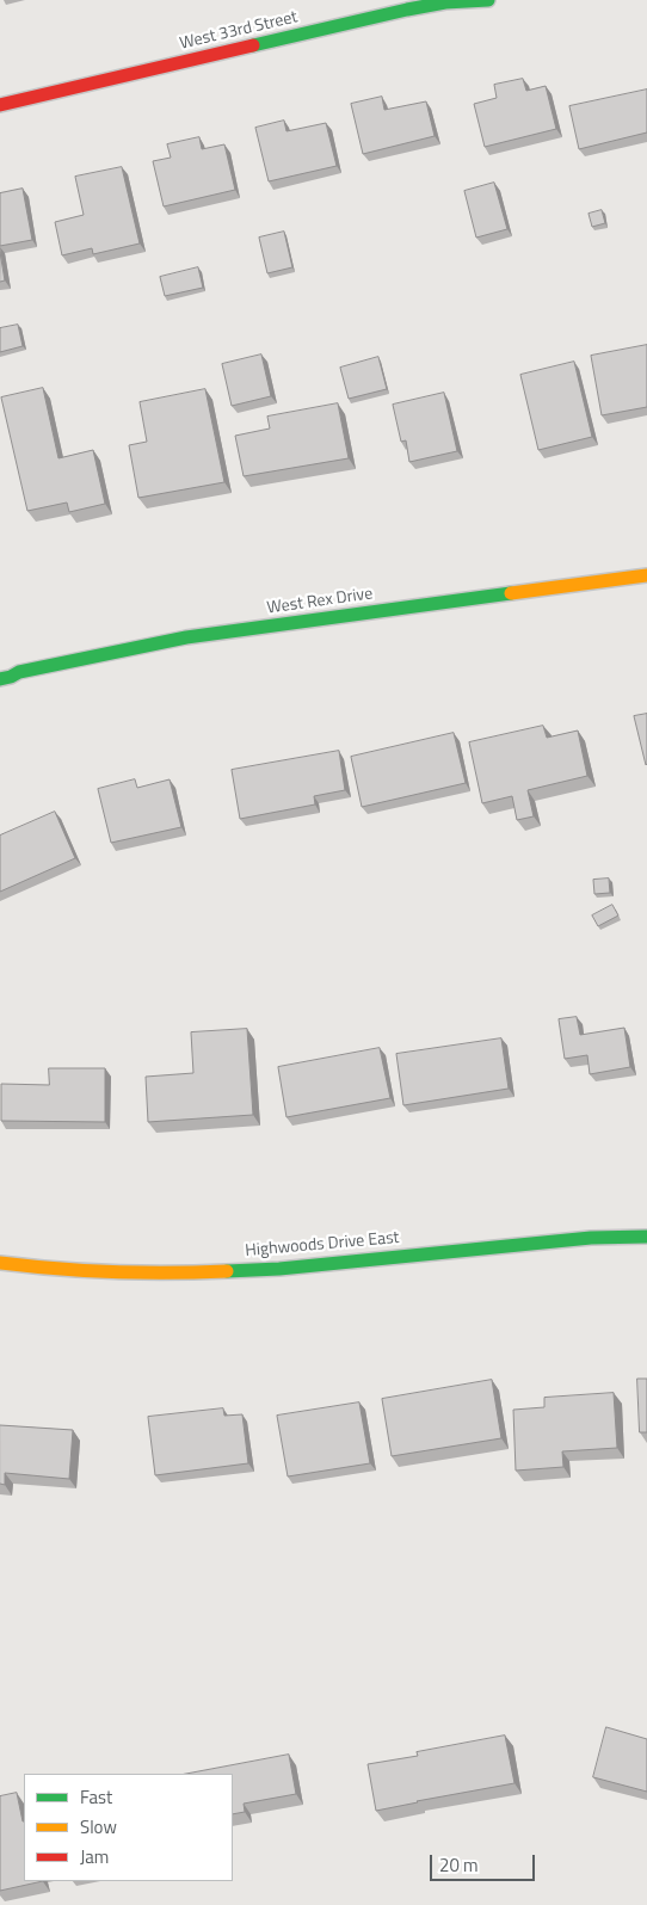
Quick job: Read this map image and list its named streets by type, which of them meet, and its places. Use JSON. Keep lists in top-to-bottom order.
{
  "streets": {
    "street": ["West 33rd Street", "West Rex Drive", "Highwoods Drive East"]
  },
  "legend": ["Fast", "Slow", "Jam"],
  "scale_bar": "20 m"
}
